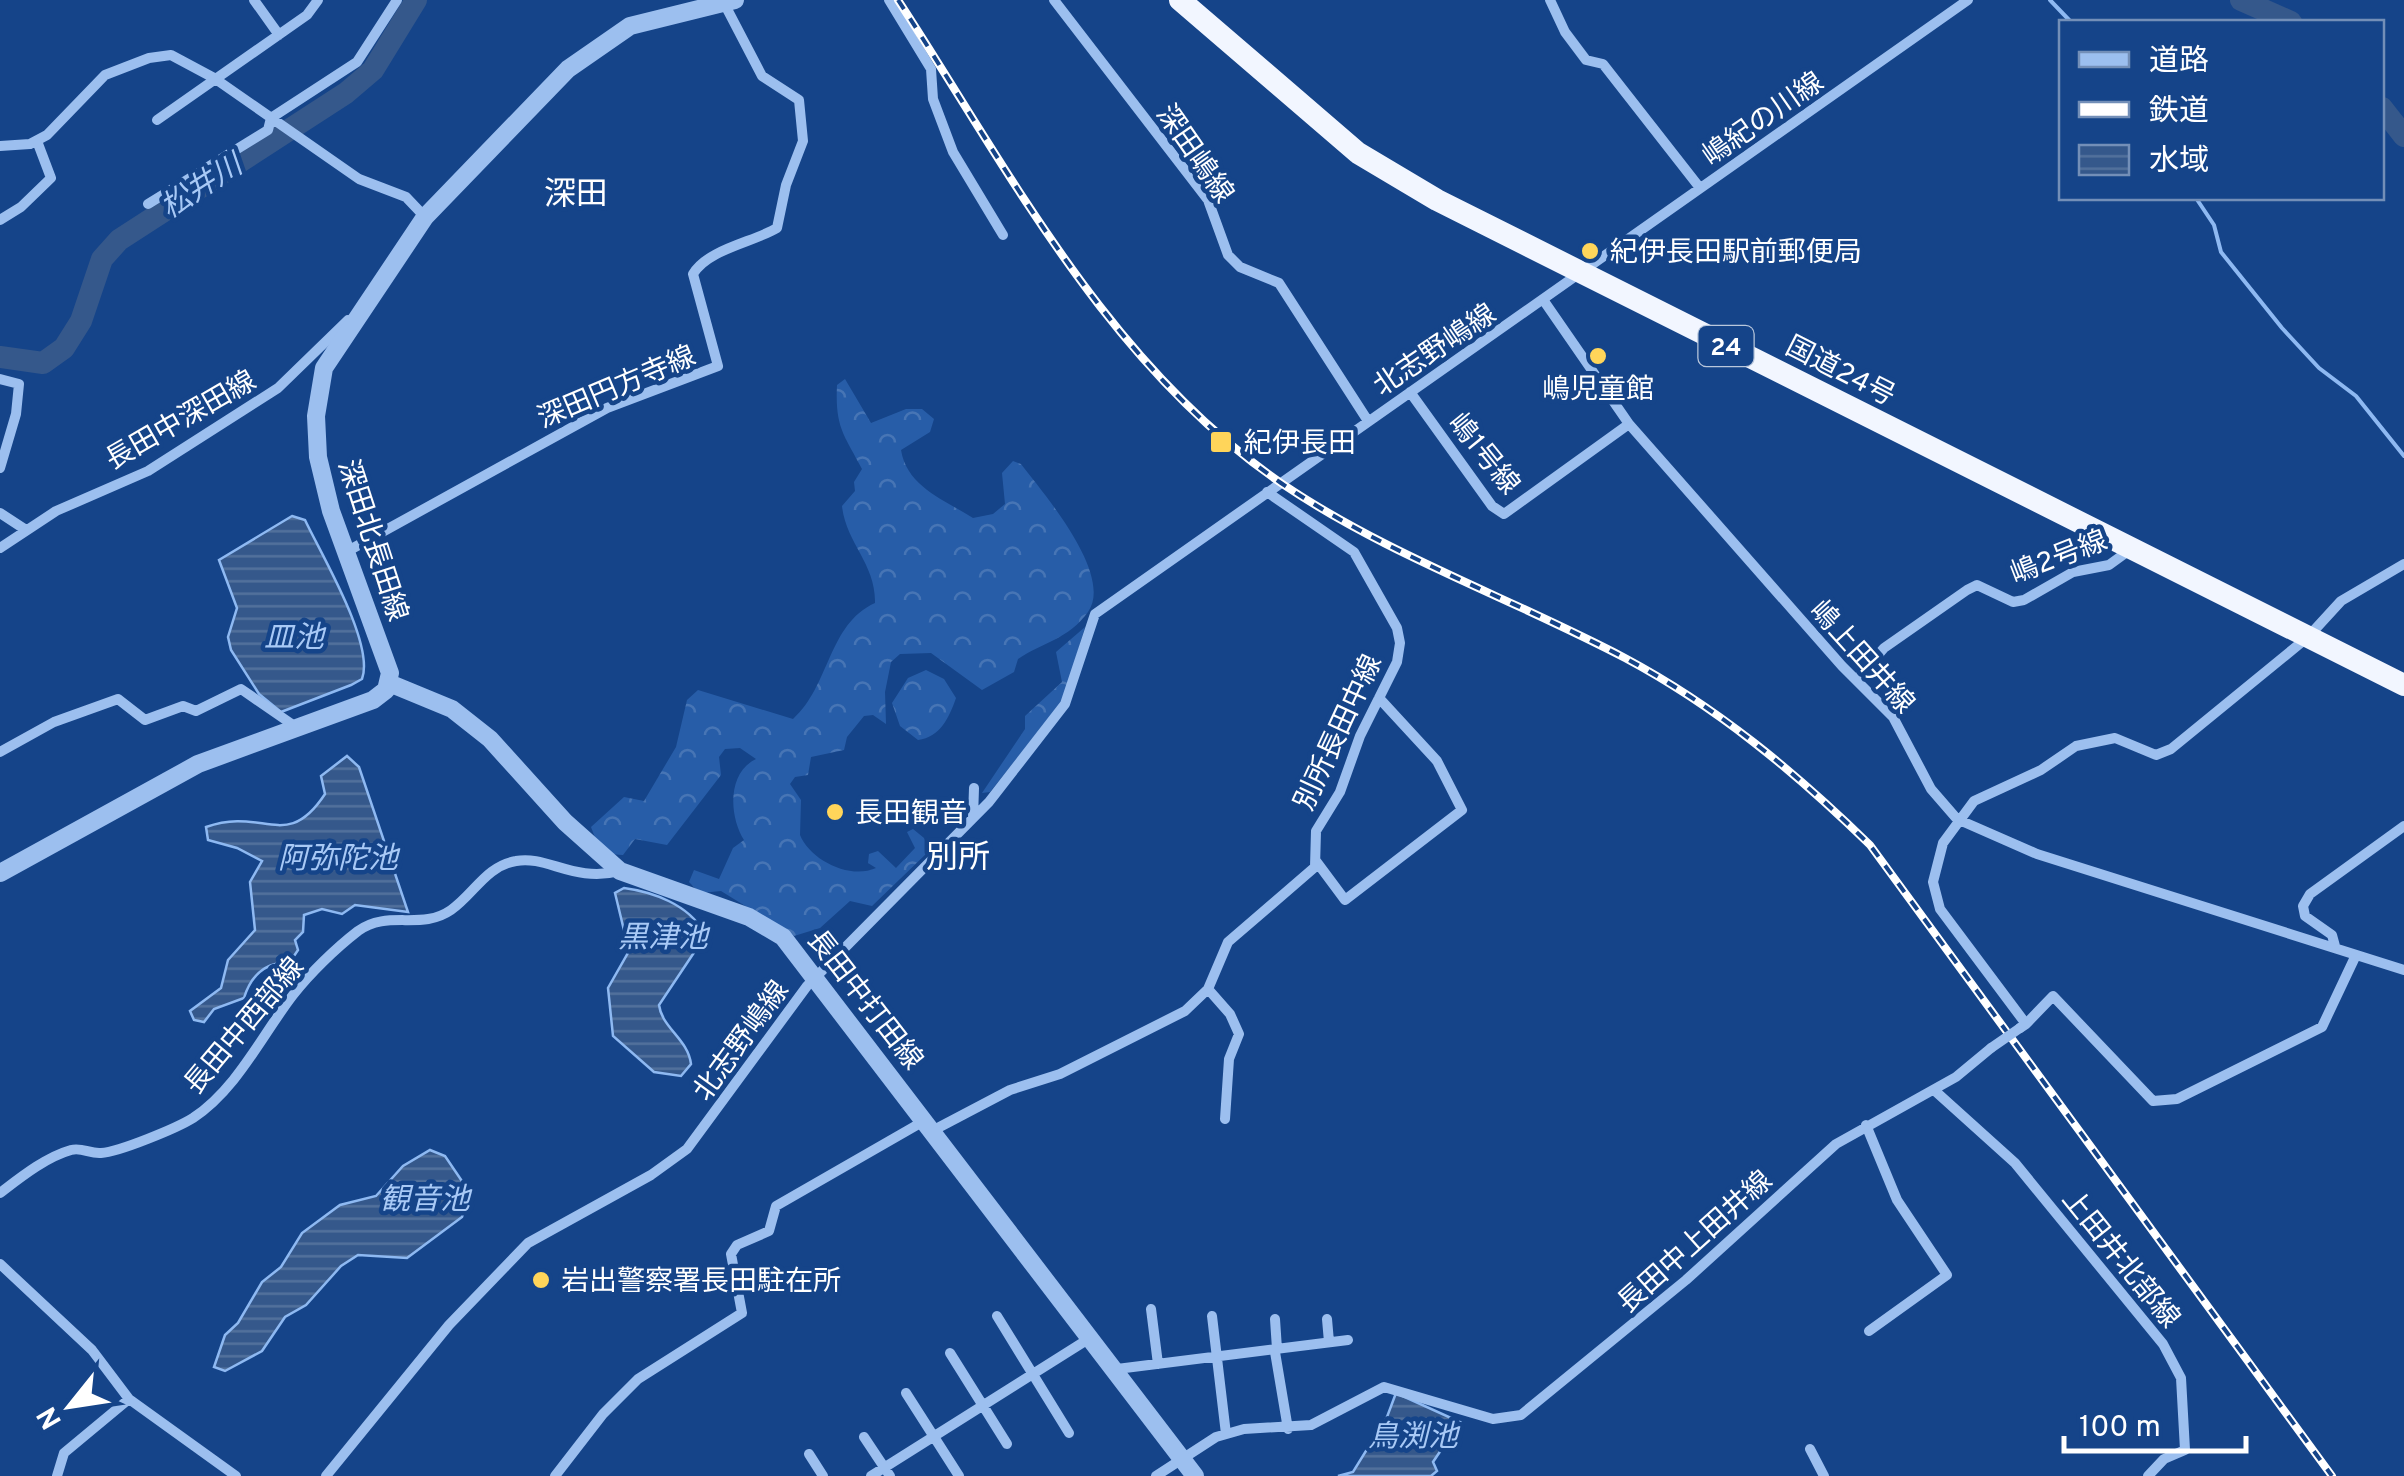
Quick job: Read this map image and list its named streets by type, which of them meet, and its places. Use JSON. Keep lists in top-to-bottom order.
{
  "streets": {
    "highway": ["24", "国道24号"],
    "street": [
      "嶋紀の川線",
      "深田嶋線",
      "北志野嶋線",
      "深田円方寺線",
      "長田中深田線",
      "嶋1号線",
      "深田北長田線",
      "嶋2号線",
      "嶋上田井線",
      "別所長田中線",
      "長田中打田線",
      "長田中西部線",
      "長田中上田井線",
      "上田井北部線"
    ]
  },
  "crossings": [
    ["嶋紀の川線", "北志野嶋線"],
    ["嶋紀の川線", "国道24号"],
    ["深田嶋線", "北志野嶋線"],
    ["北志野嶋線", "国道24号"],
    ["北志野嶋線", "嶋1号線"],
    ["北志野嶋線", "嶋上田井線"],
    ["北志野嶋線", "別所長田中線"],
    ["北志野嶋線", "長田中打田線"],
    ["国道24号", "嶋2号線"],
    ["深田円方寺線", "深田北長田線"],
    ["長田中深田線", "深田北長田線"],
    ["嶋1号線", "嶋上田井線"],
    ["深田北長田線", "長田中打田線"],
    ["嶋2号線", "嶋上田井線"],
    ["長田中打田線", "長田中西部線"],
    ["長田中打田線", "長田中上田井線"],
    ["長田中上田井線", "上田井北部線"]
  ],
  "districts": ["深田", "別所"],
  "water": [
    "松井川",
    "皿池",
    "阿弥陀池",
    "黒津池",
    "観音池",
    "鳥渕池"
  ],
  "places": {
    "other": [
      "紀伊長田駅前郵便局",
      "嶋児童館",
      "長田観音",
      "岩出警察署長田駐在所"
    ],
    "transit": ["紀伊長田"]
  },
  "legend": ["道路", "鉄道", "水域"],
  "scale_bar": "100 m",
  "north": "bottom left"
}
